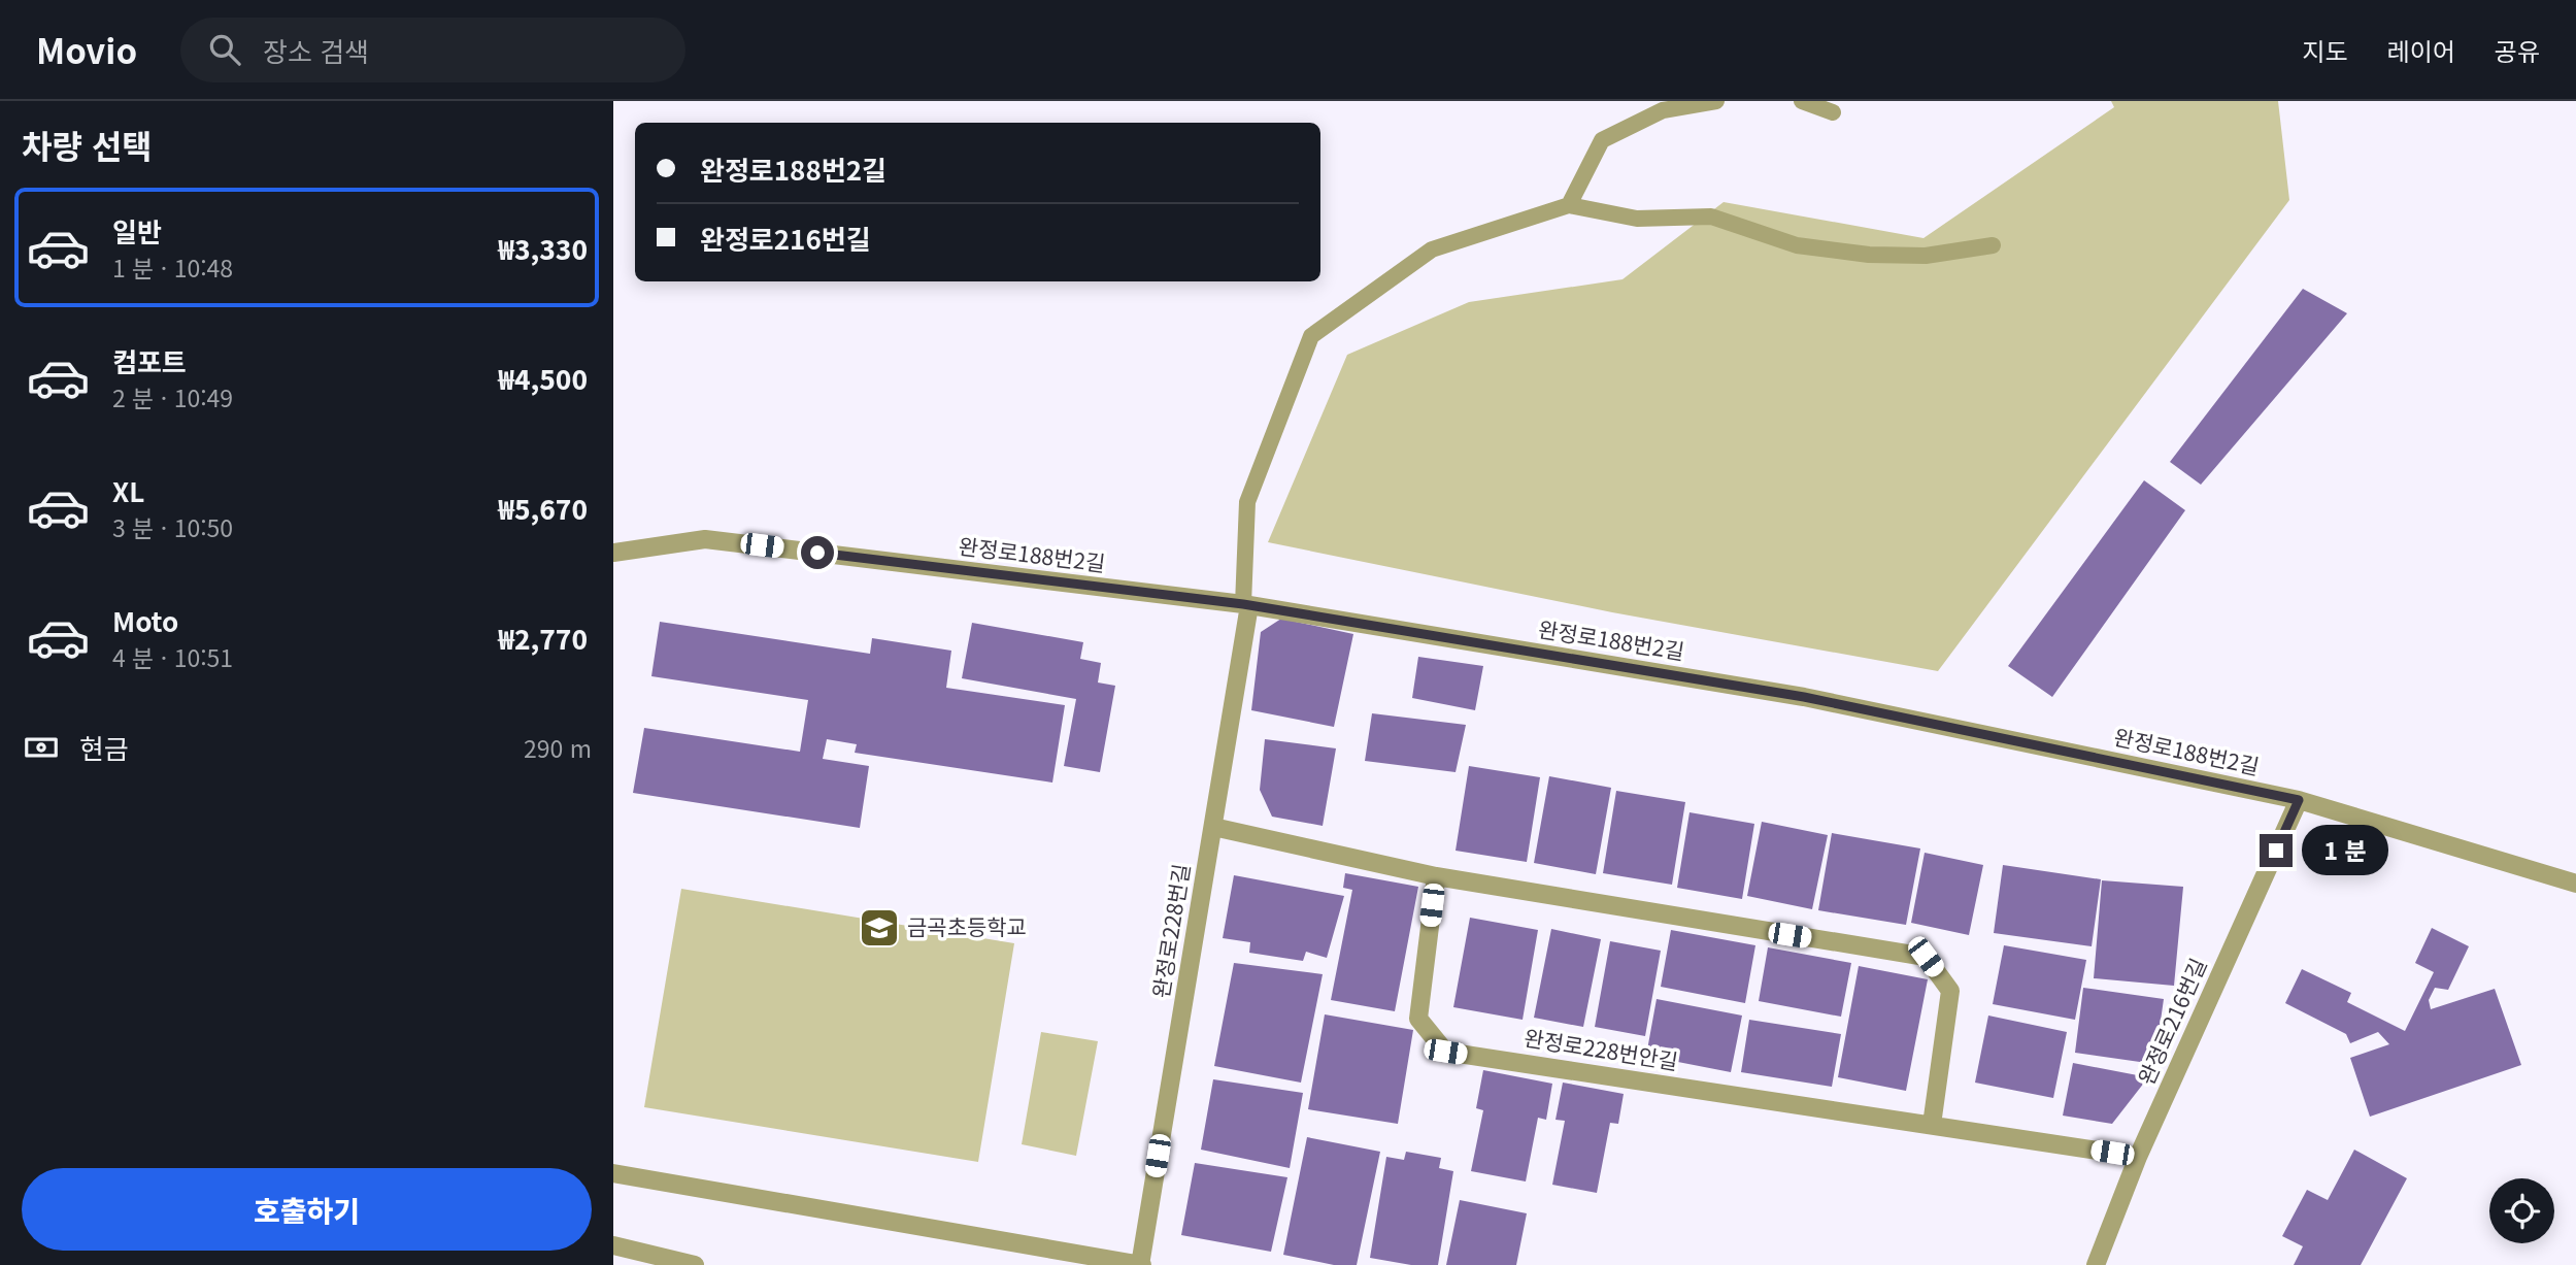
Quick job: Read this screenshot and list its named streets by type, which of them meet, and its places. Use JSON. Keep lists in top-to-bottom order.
{
  "streets": {
    "street": [
      "완정로188번2길",
      "완정로228번길",
      "완정로216번길",
      "완정로228번안길"
    ]
  },
  "crossings": [
    ["완정로188번2길", "완정로228번길"],
    ["완정로188번2길", "완정로216번길"],
    ["완정로216번길", "완정로228번안길"]
  ],
  "places": {
    "school or university": ["금곡초등학교"]
  },
  "page": {
    "header": "Movio",
    "search": "장소 검색",
    "nav": ["지도", "레이어", "공유"],
    "heading": "차량 선택",
    "banner": ["완정로188번2길", "완정로216번길"],
    "list": [
      {
        "name": "일반",
        "note": "1 분 · 10:48",
        "value": "₩3,330"
      },
      {
        "name": "컴포트",
        "note": "2 분 · 10:49",
        "value": "₩4,500"
      },
      {
        "name": "XL",
        "note": "3 분 · 10:50",
        "value": "₩5,670"
      },
      {
        "name": "Moto",
        "note": "4 분 · 10:51",
        "value": "₩2,770"
      }
    ],
    "pay": ["현금", "290 m"],
    "bubble": "1 분",
    "buttons": "호출하기"
  }
}
